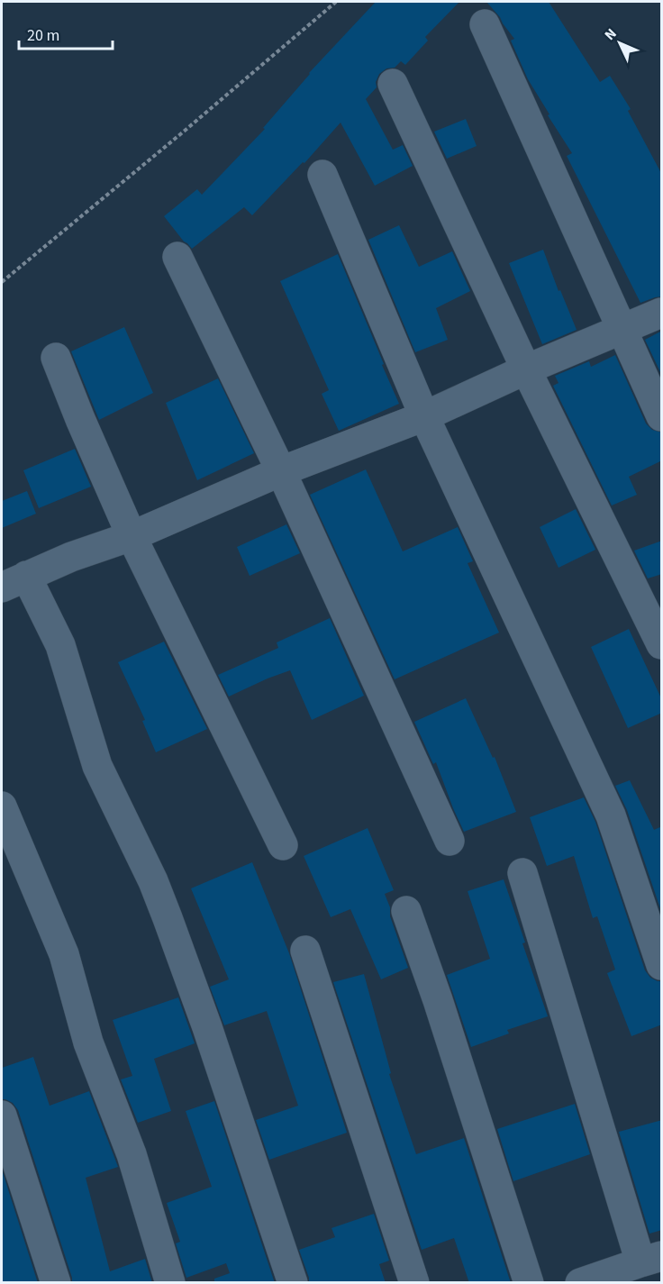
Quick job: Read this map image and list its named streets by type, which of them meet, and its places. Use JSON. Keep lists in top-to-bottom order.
{
  "scale_bar": "20 m",
  "north": "top left"
}
